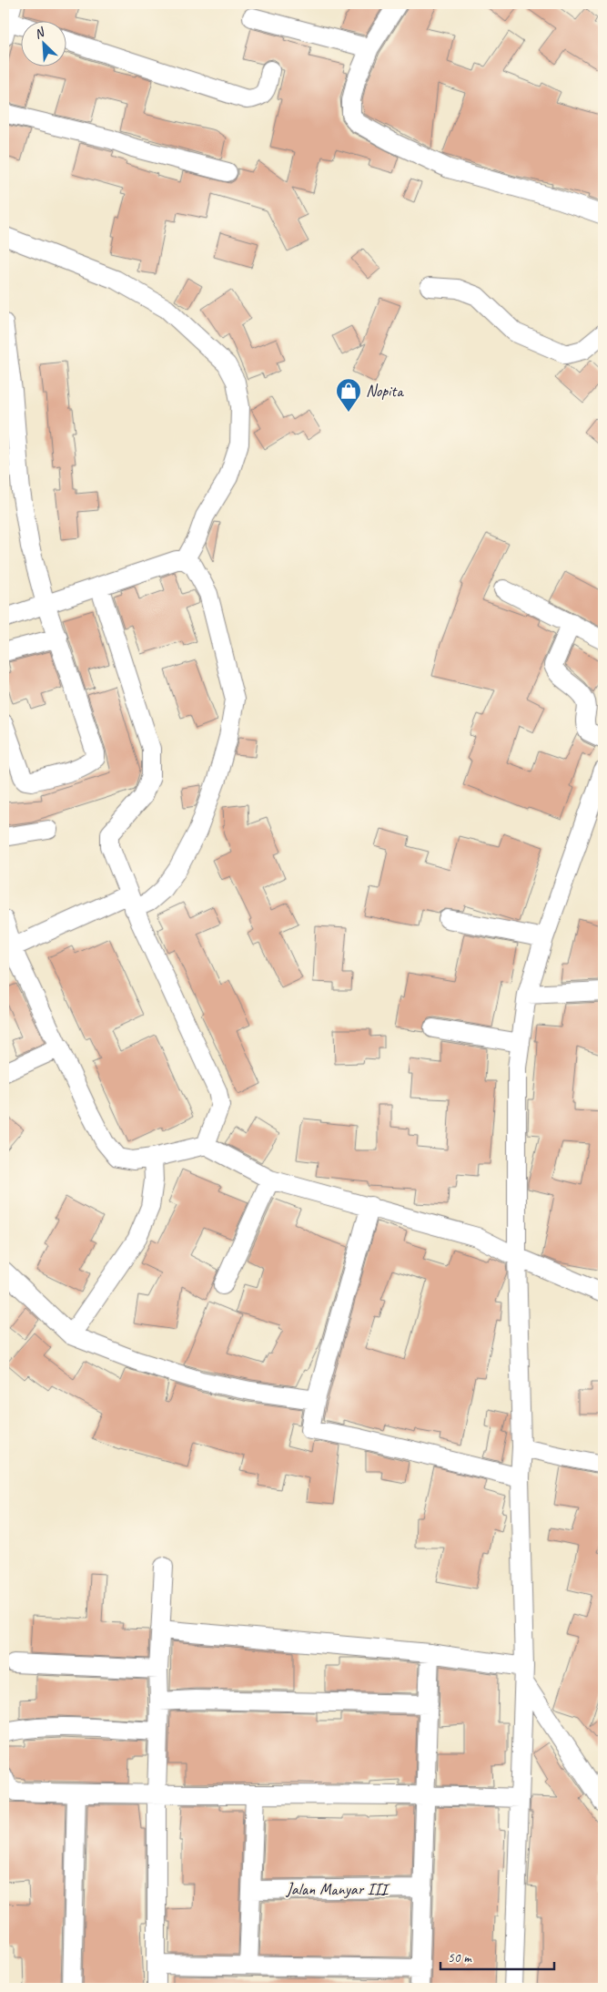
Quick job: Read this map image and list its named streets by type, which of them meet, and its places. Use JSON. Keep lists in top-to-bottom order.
{
  "streets": {
    "street": ["Jalan Manyar III"]
  },
  "places": {
    "shop": ["Nopita"]
  },
  "scale_bar": "50 m",
  "north": "top left"
}
